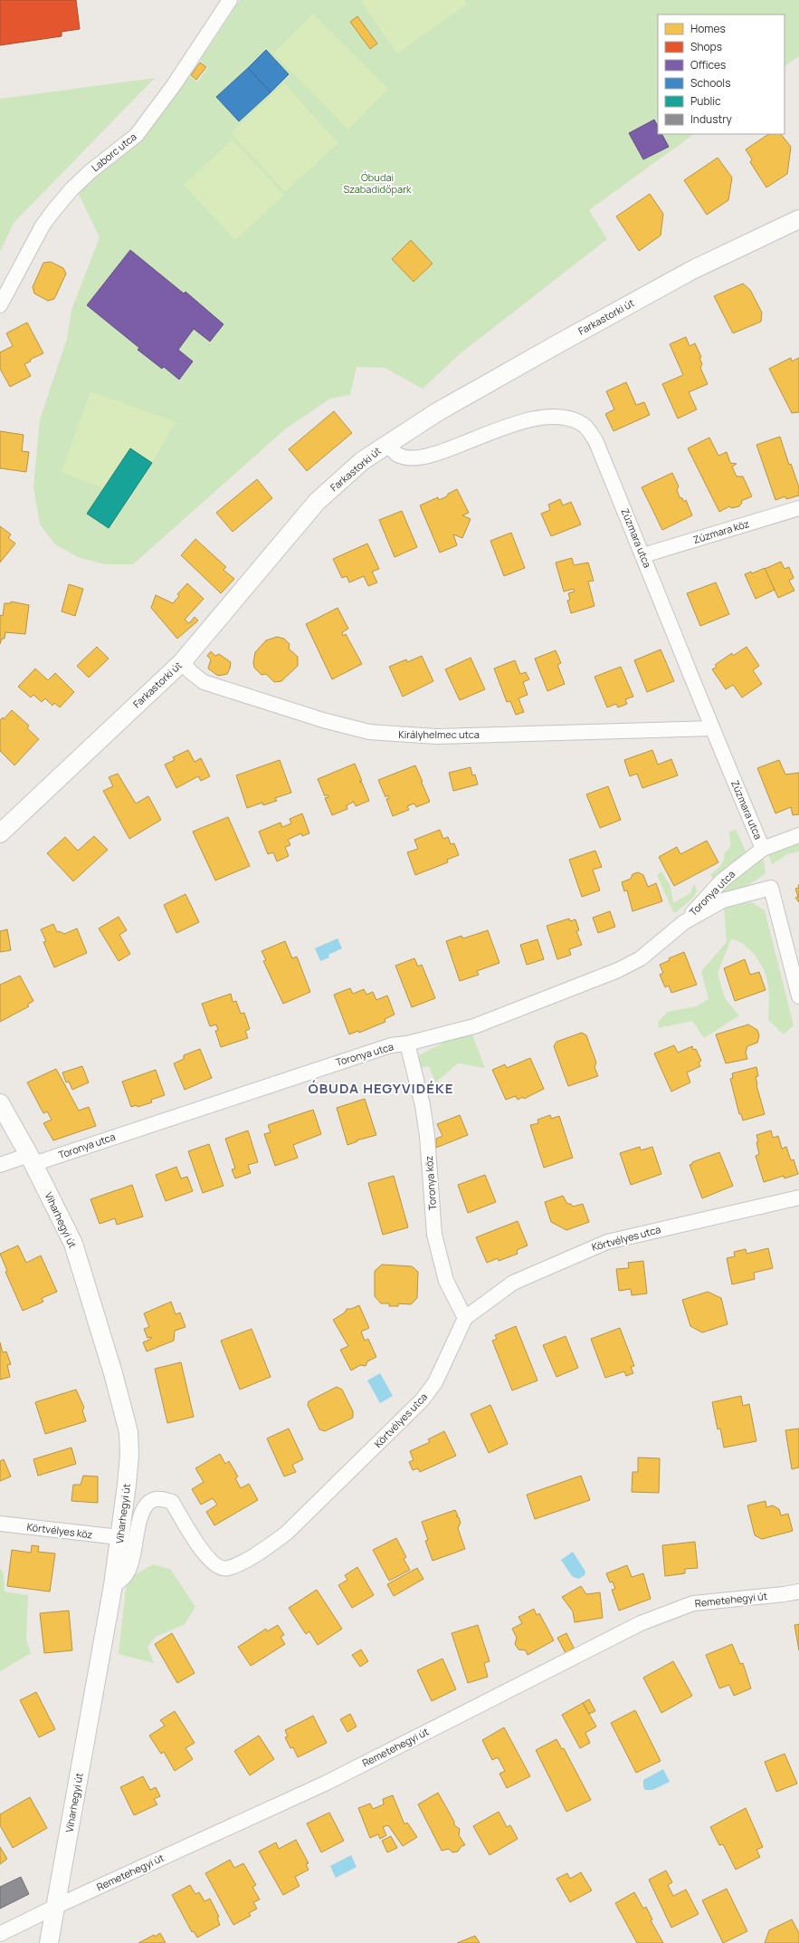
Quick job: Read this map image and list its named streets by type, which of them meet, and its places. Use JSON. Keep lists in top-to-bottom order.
{
  "streets": {
    "street": [
      "Laborc utca",
      "Farkastorki út",
      "Zúzmara köz",
      "Zúzmara utca",
      "Királyhelmec utca",
      "Toronya utca",
      "Toronya köz",
      "Viharhegyi út",
      "Körtvélyes utca",
      "Körtvélyes köz",
      "Remetehegyi út"
    ]
  },
  "crossings": [
    ["Farkastorki út", "Zúzmara utca"],
    ["Farkastorki út", "Királyhelmec utca"],
    ["Zúzmara köz", "Zúzmara utca"],
    ["Zúzmara utca", "Királyhelmec utca"],
    ["Zúzmara utca", "Toronya utca"],
    ["Toronya utca", "Toronya köz"],
    ["Toronya utca", "Viharhegyi út"],
    ["Toronya köz", "Körtvélyes utca"],
    ["Viharhegyi út", "Körtvélyes utca"],
    ["Viharhegyi út", "Körtvélyes köz"],
    ["Viharhegyi út", "Remetehegyi út"]
  ],
  "districts": ["ÓBUDA HEGYVIDÉKE"],
  "parks": ["Óbudai Szabadidőpark"],
  "legend": [
    "Homes",
    "Shops",
    "Offices",
    "Schools",
    "Public",
    "Industry"
  ]
}
